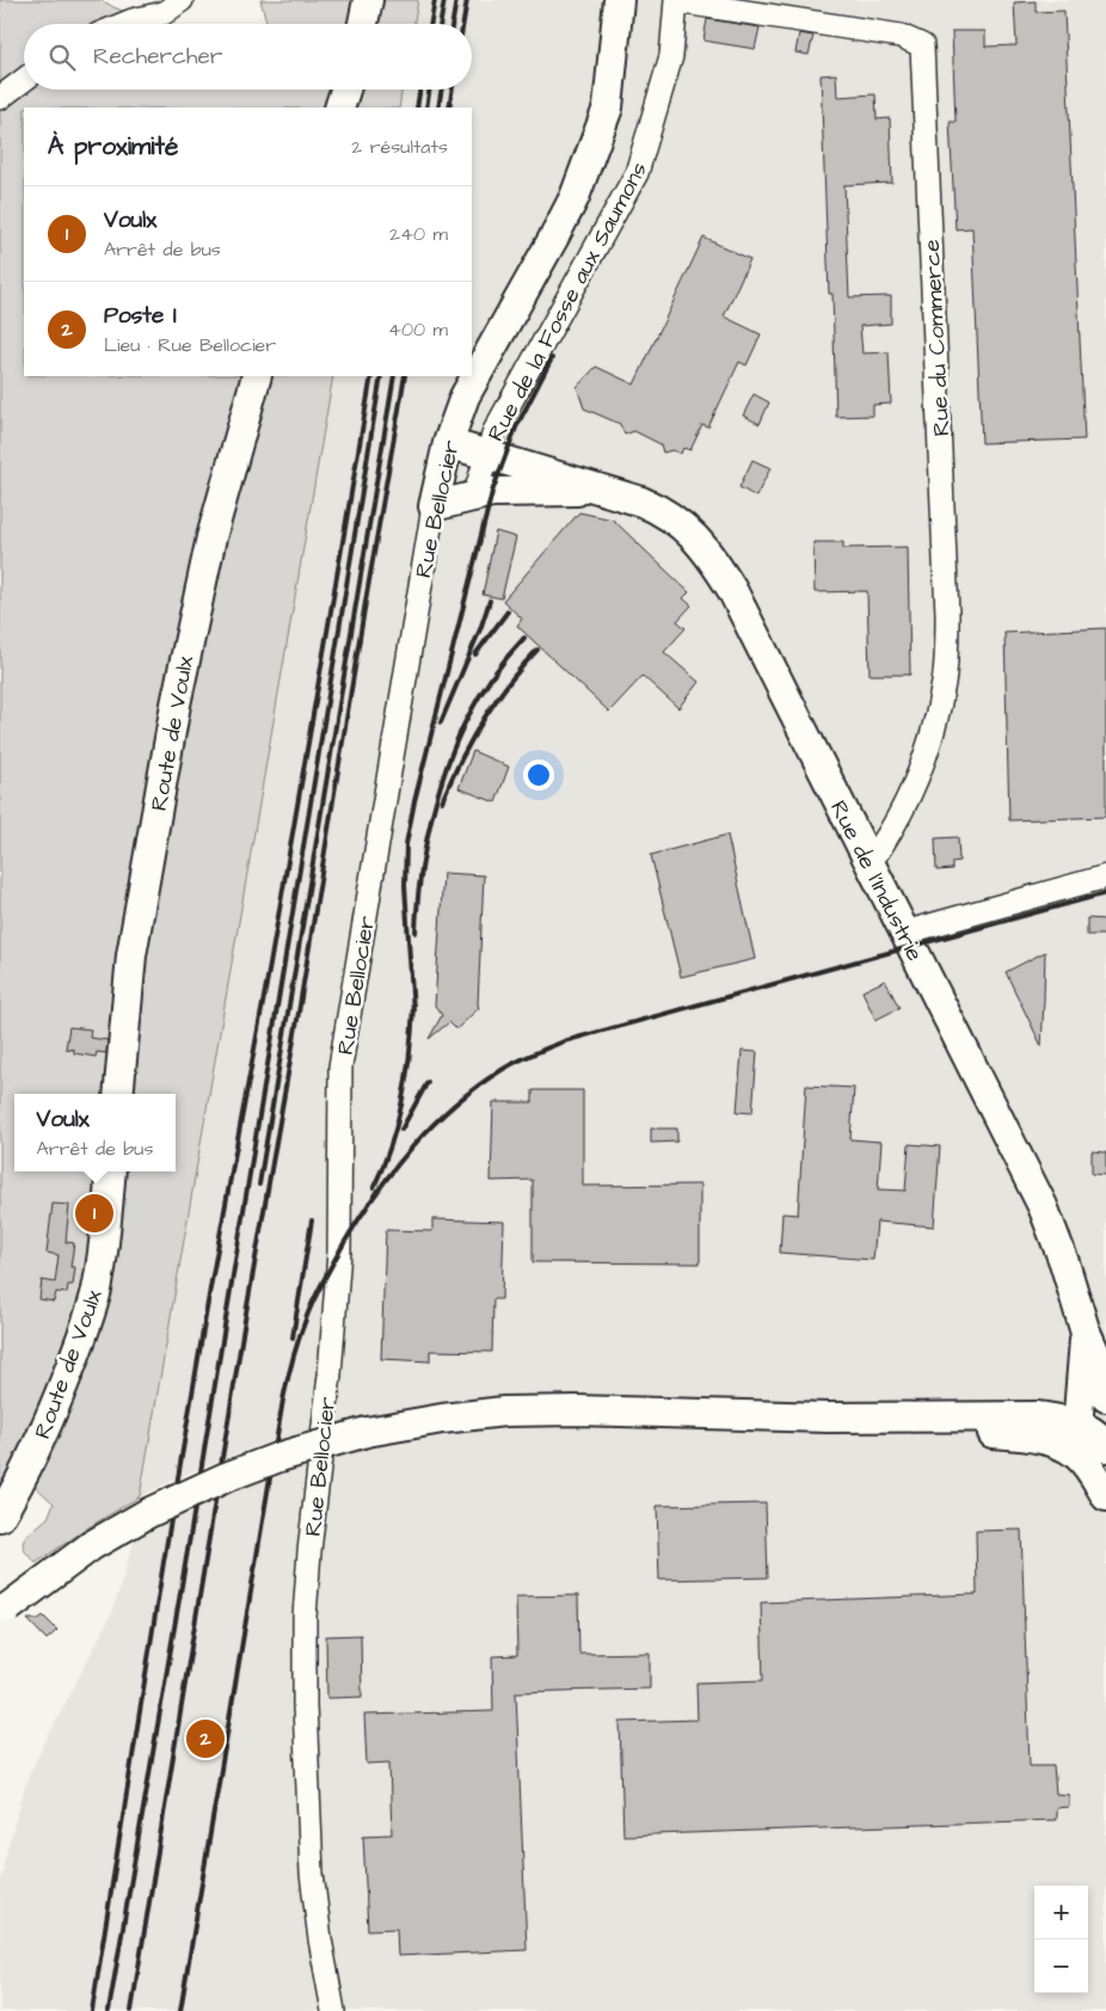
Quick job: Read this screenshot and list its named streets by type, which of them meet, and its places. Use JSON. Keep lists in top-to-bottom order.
{
  "streets": {
    "main road": ["Rue Bellocier", "Route de Voulx", "Rue de l'Industrie"],
    "street": ["Rue de la Fosse aux Saumons", "Rue du Commerce"]
  },
  "crossings": [
    ["Rue de la Fosse aux Saumons", "Rue du Commerce"],
    ["Rue du Commerce", "Rue de l'Industrie"]
  ],
  "page": {
    "search": "Rechercher",
    "heading": ["À proximité", "2 résultats"],
    "list": [
      {
        "mark": "1",
        "name": "Voulx",
        "note": "Arrêt de bus",
        "value": "240 m"
      },
      {
        "mark": "2",
        "name": "Poste I",
        "note": "Lieu · Rue Bellocier",
        "value": "400 m"
      }
    ],
    "popup": ["Voulx", "Arrêt de bus"],
    "pins": ["1", "2"],
    "map_buttons": ["+", "−"]
  }
}
